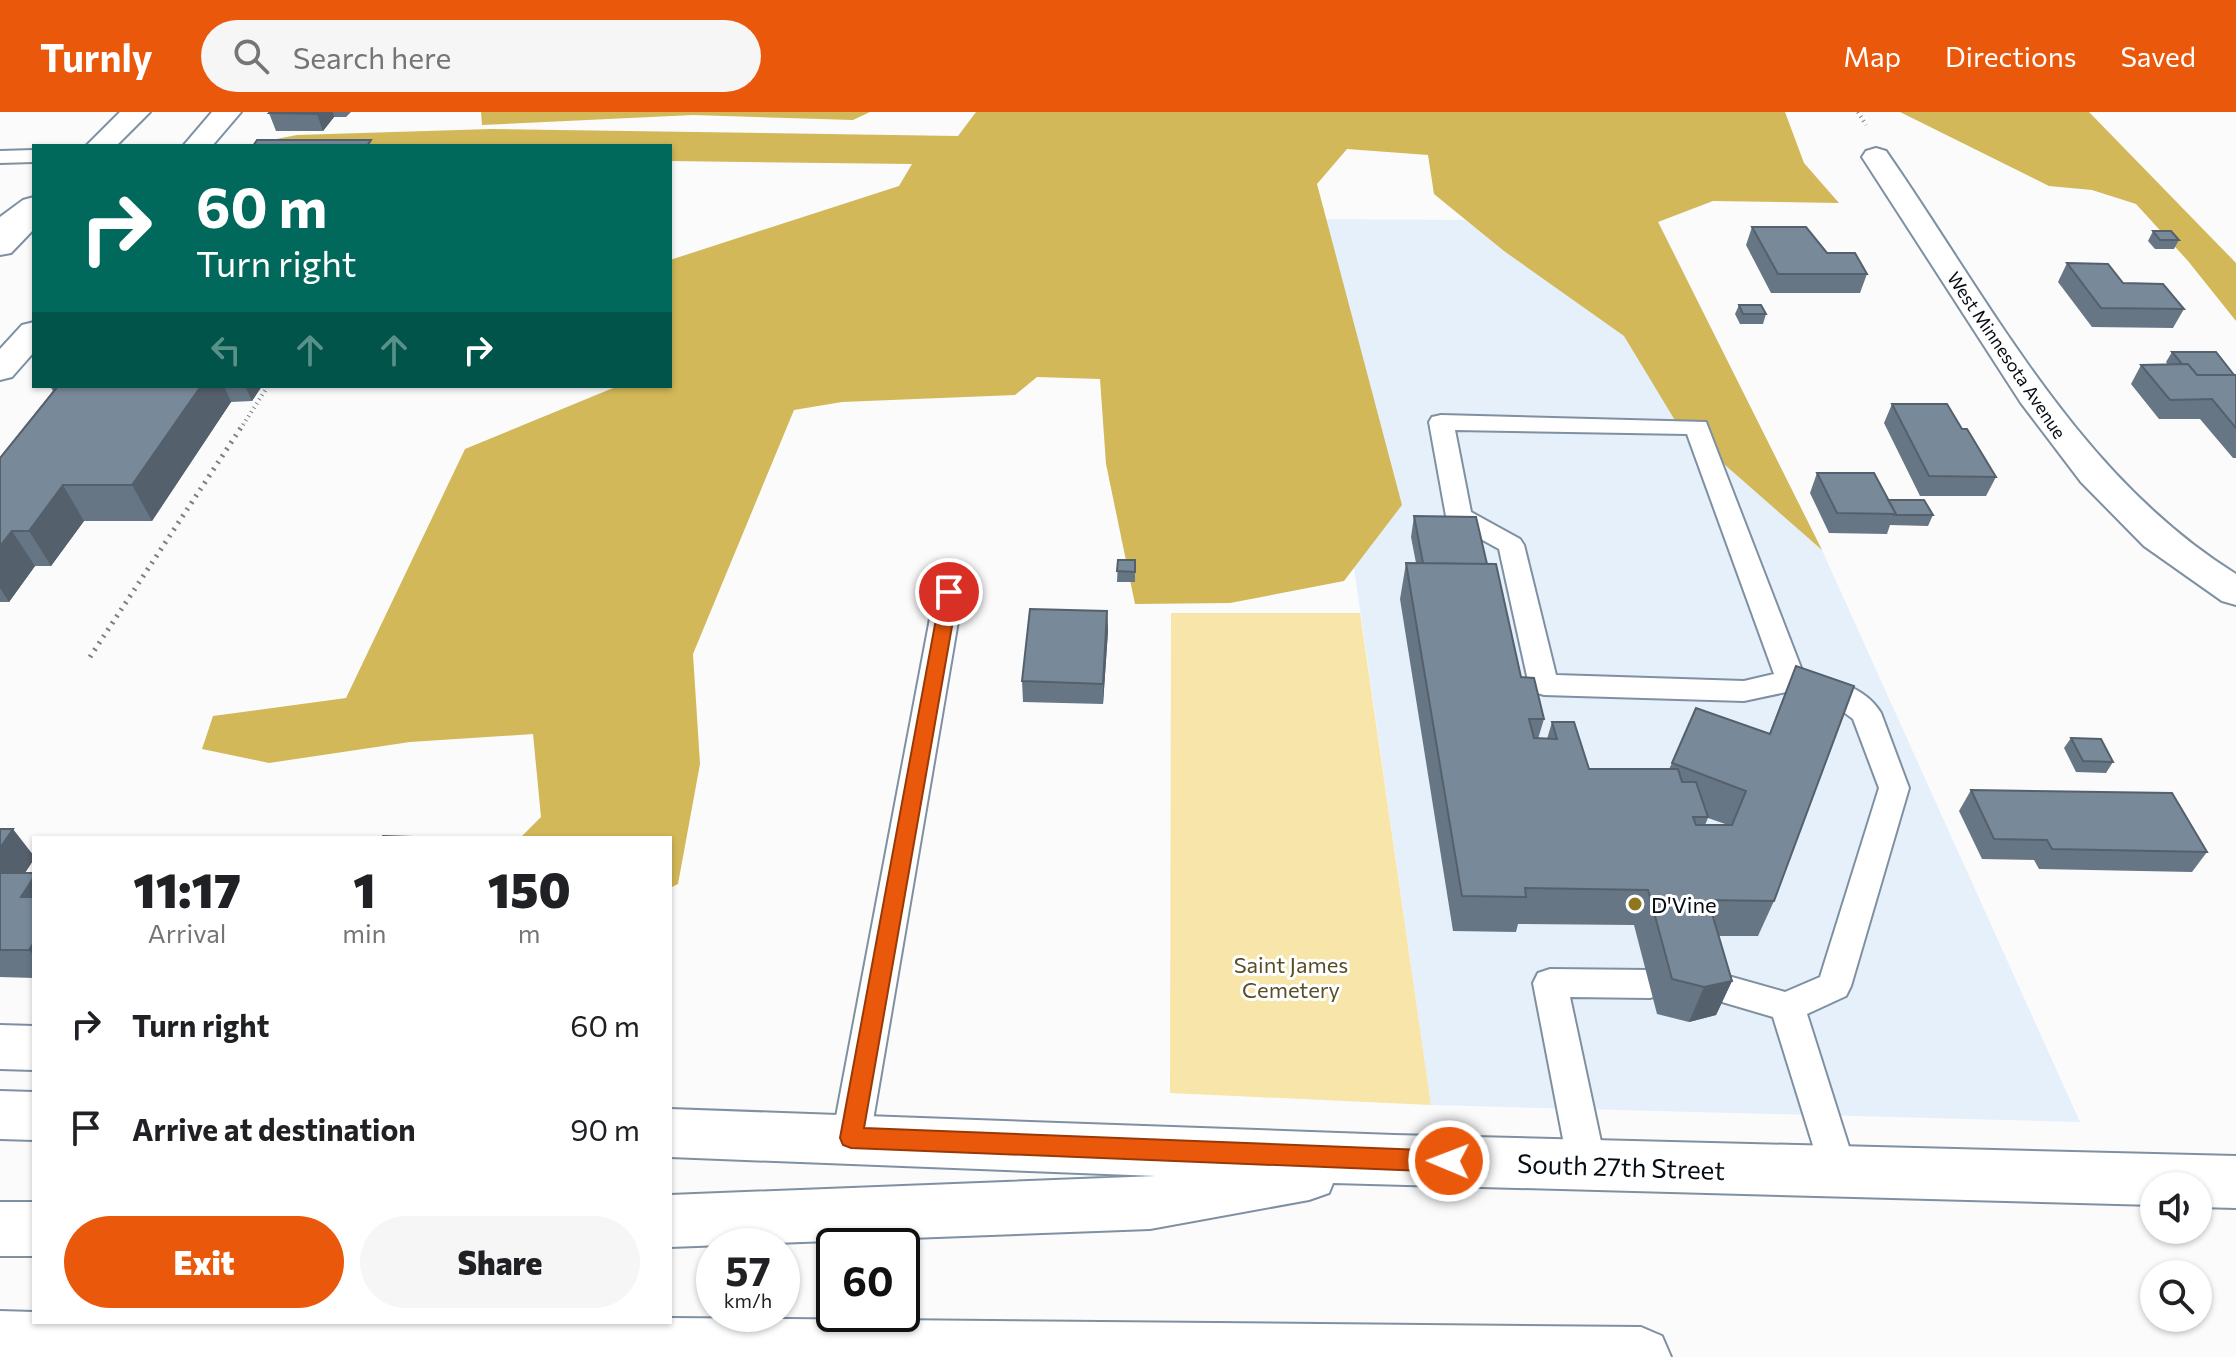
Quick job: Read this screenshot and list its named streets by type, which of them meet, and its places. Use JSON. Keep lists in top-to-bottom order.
{
  "streets": {
    "main road": ["West Minnesota Avenue", "South 27th Street"]
  },
  "parks": ["Saint James Cemetery"],
  "places": ["D'Vine"],
  "page": {
    "header": "Turnly",
    "search": "Search here",
    "nav": ["Map", "Directions", "Saved"],
    "turn": ["60 m", "Turn right"],
    "eta": [
      "11:17",
      "Arrival",
      "1",
      "min",
      "150",
      "m"
    ],
    "list": [
      {
        "name": "Turn right",
        "value": "60 m"
      },
      {
        "name": "Arrive at destination",
        "value": "90 m"
      }
    ],
    "buttons": ["Exit", "Share"],
    "speed": "57 km/h",
    "limit": "60"
  }
}
